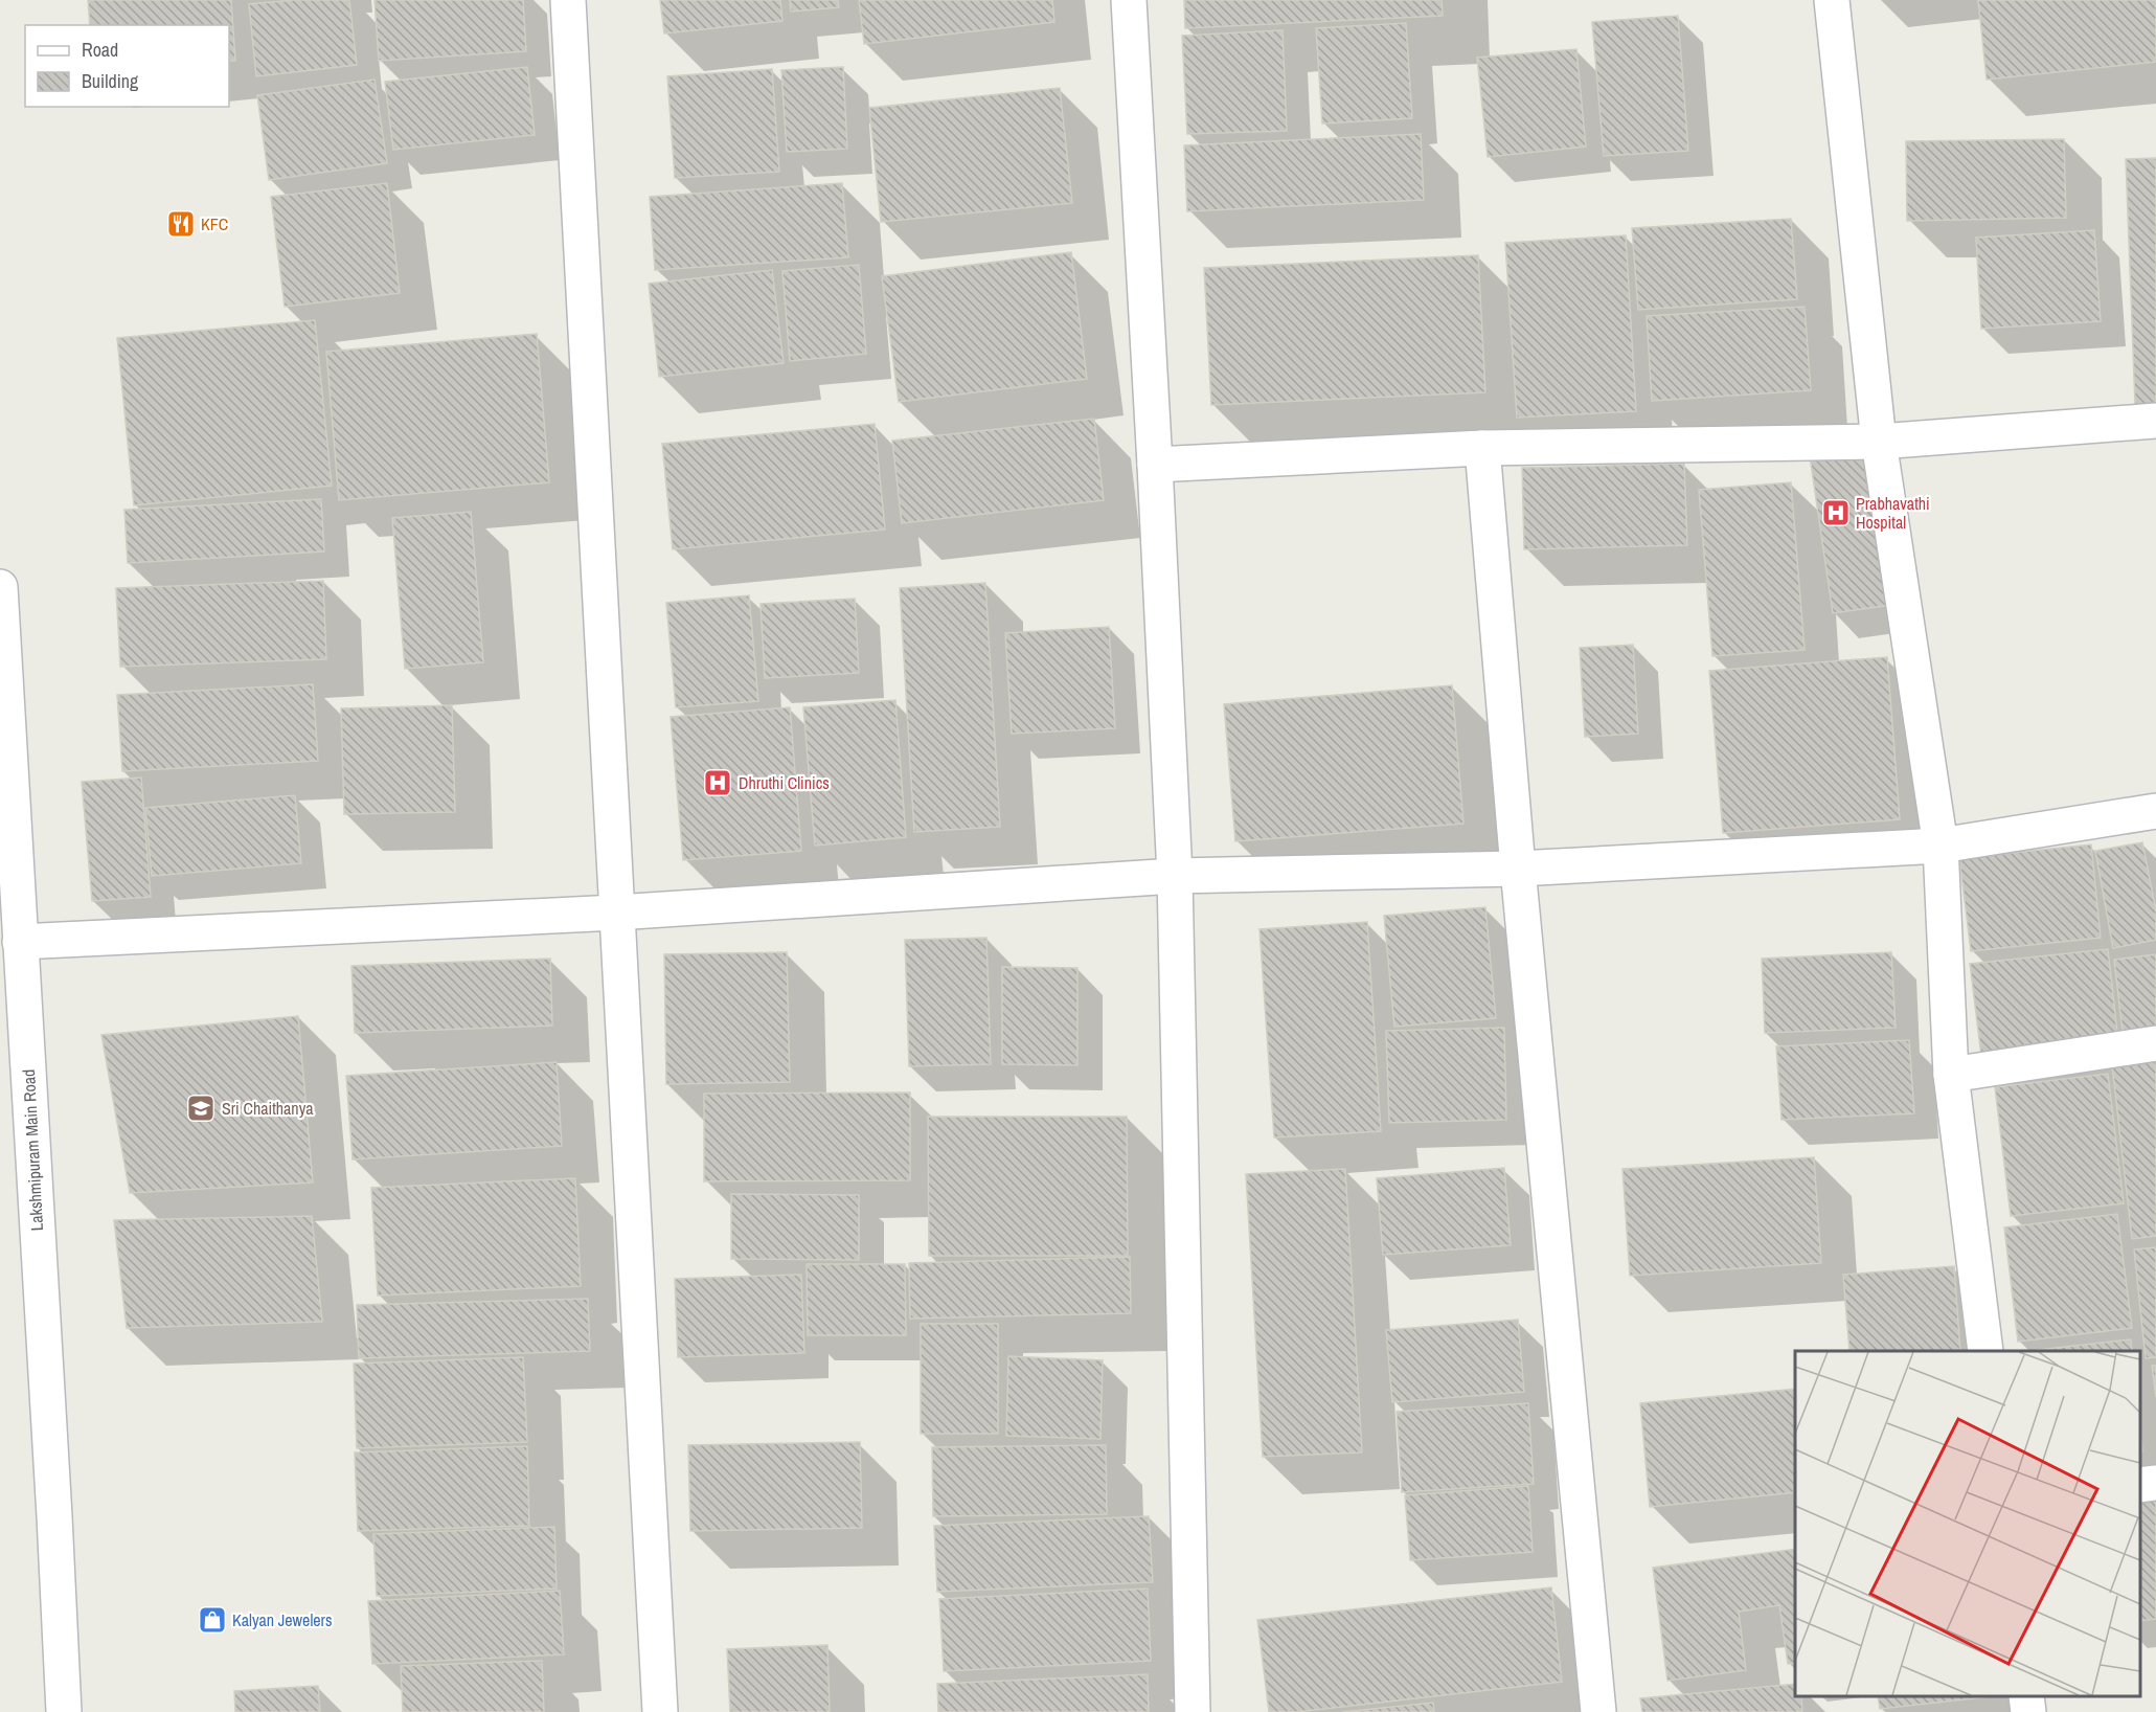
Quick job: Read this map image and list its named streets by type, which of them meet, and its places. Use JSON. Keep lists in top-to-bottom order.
{
  "streets": {
    "street": ["Lakshmipuram Main Road"]
  },
  "places": {
    "restaurant": ["KFC"],
    "hospital": ["Prabhavathi Hospital", "Dhruthi Clinics"],
    "school or university": ["Sri Chaithanya"],
    "shop": ["Kalyan Jewelers"]
  },
  "legend": ["Road", "Building"]
}
